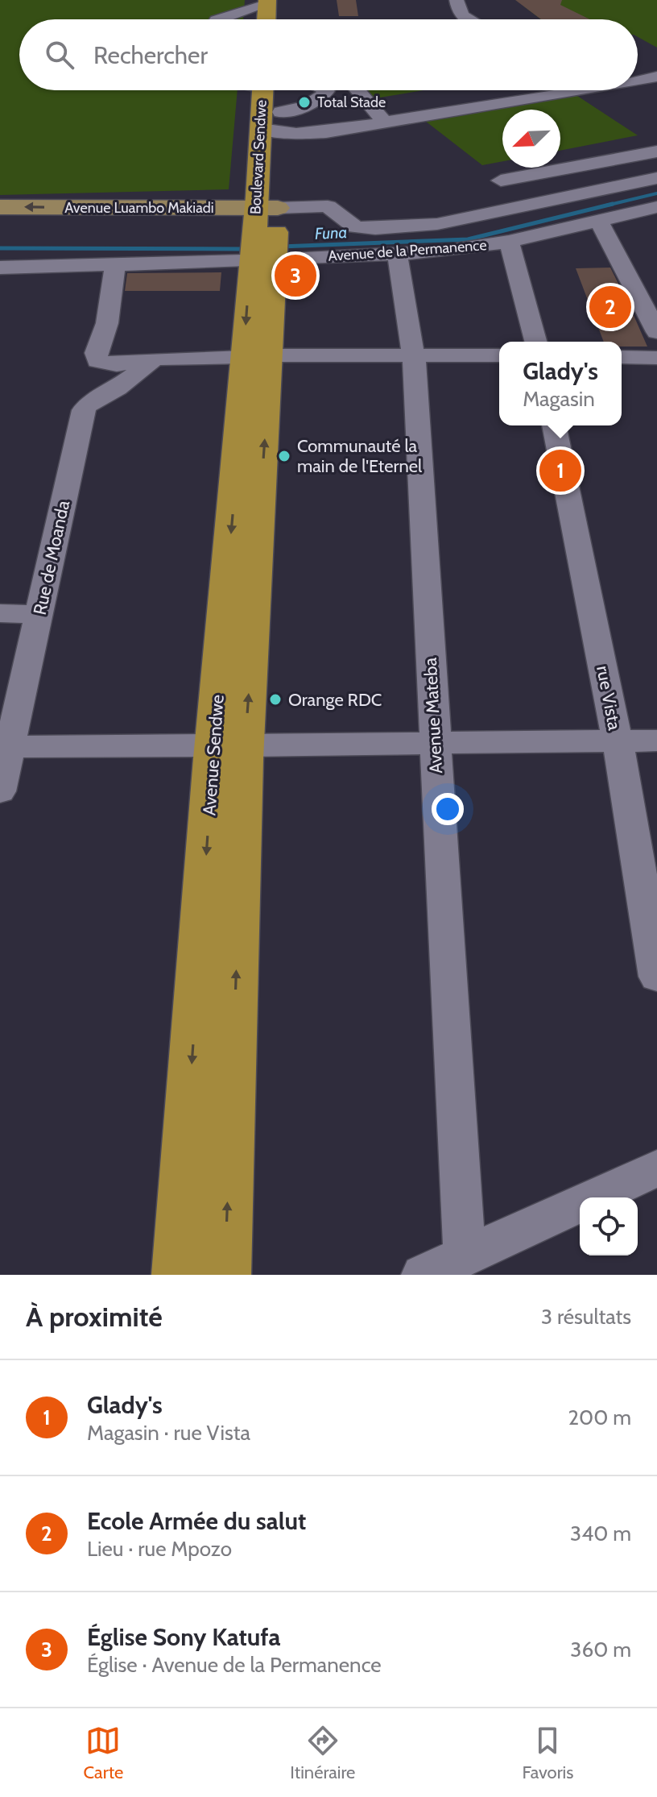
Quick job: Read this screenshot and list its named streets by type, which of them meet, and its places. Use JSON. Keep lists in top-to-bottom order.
{
  "streets": {
    "highway": ["Boulevard Sendwe", "Avenue Sendwe"],
    "main road": ["Avenue Luambo Makiadi"],
    "street": [
      "Avenue de la Permanence",
      "Rue de Moanda",
      "rue Vista",
      "Avenue Mateba"
    ]
  },
  "crossings": [
    ["Boulevard Sendwe", "Avenue Luambo Makiadi"],
    ["Boulevard Sendwe", "Avenue de la Permanence"],
    ["Boulevard Sendwe", "Avenue Sendwe"],
    ["Avenue de la Permanence", "Avenue Mateba"],
    ["Avenue de la Permanence", "Avenue Sendwe"]
  ],
  "one_way": ["Avenue Luambo Makiadi"],
  "water": ["Funa"],
  "places": ["Total Stade", "Communauté la main de l'Eternel", "Orange RDC"],
  "north": "bottom left",
  "page": {
    "search": "Rechercher",
    "pins": ["3", "2", "1"],
    "popup": ["Glady's", "Magasin"],
    "heading": ["À proximité", "3 résultats"],
    "list": [
      {
        "mark": "1",
        "name": "Glady's",
        "note": "Magasin · rue Vista",
        "value": "200 m"
      },
      {
        "mark": "2",
        "name": "Ecole Armée du salut",
        "note": "Lieu · rue Mpozo",
        "value": "340 m"
      },
      {
        "mark": "3",
        "name": "Église Sony Katufa",
        "note": "Église · Avenue de la Permanence",
        "value": "360 m"
      }
    ],
    "nav": ["Carte", "Itinéraire", "Favoris"]
  }
}
